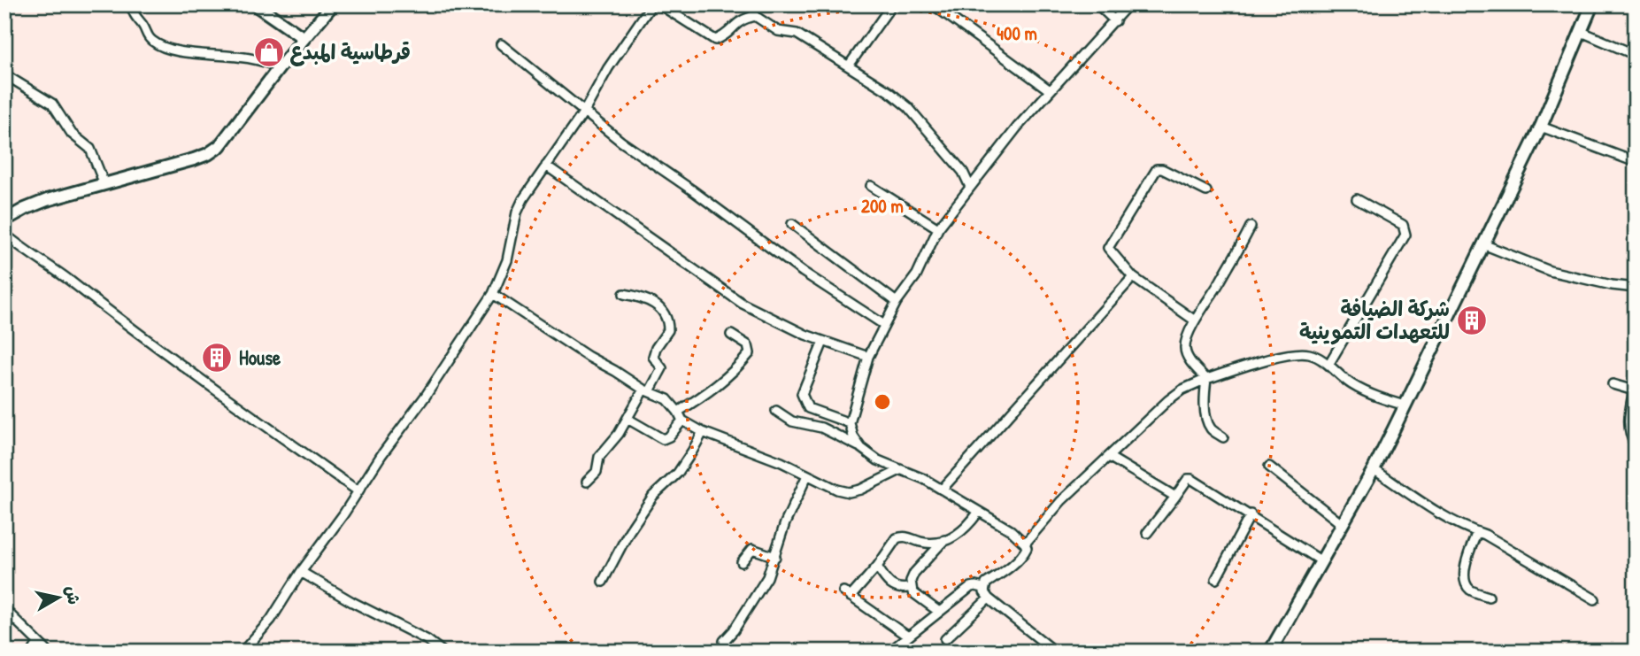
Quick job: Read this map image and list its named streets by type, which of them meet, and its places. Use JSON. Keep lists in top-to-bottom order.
{
  "places": {
    "shop": ["قرطاسية المبدع"],
    "building": ["شركة الضيافة للتعهدات التموينية", "House"]
  },
  "north": "right",
  "rings": ["400 m", "200 m"]
}
